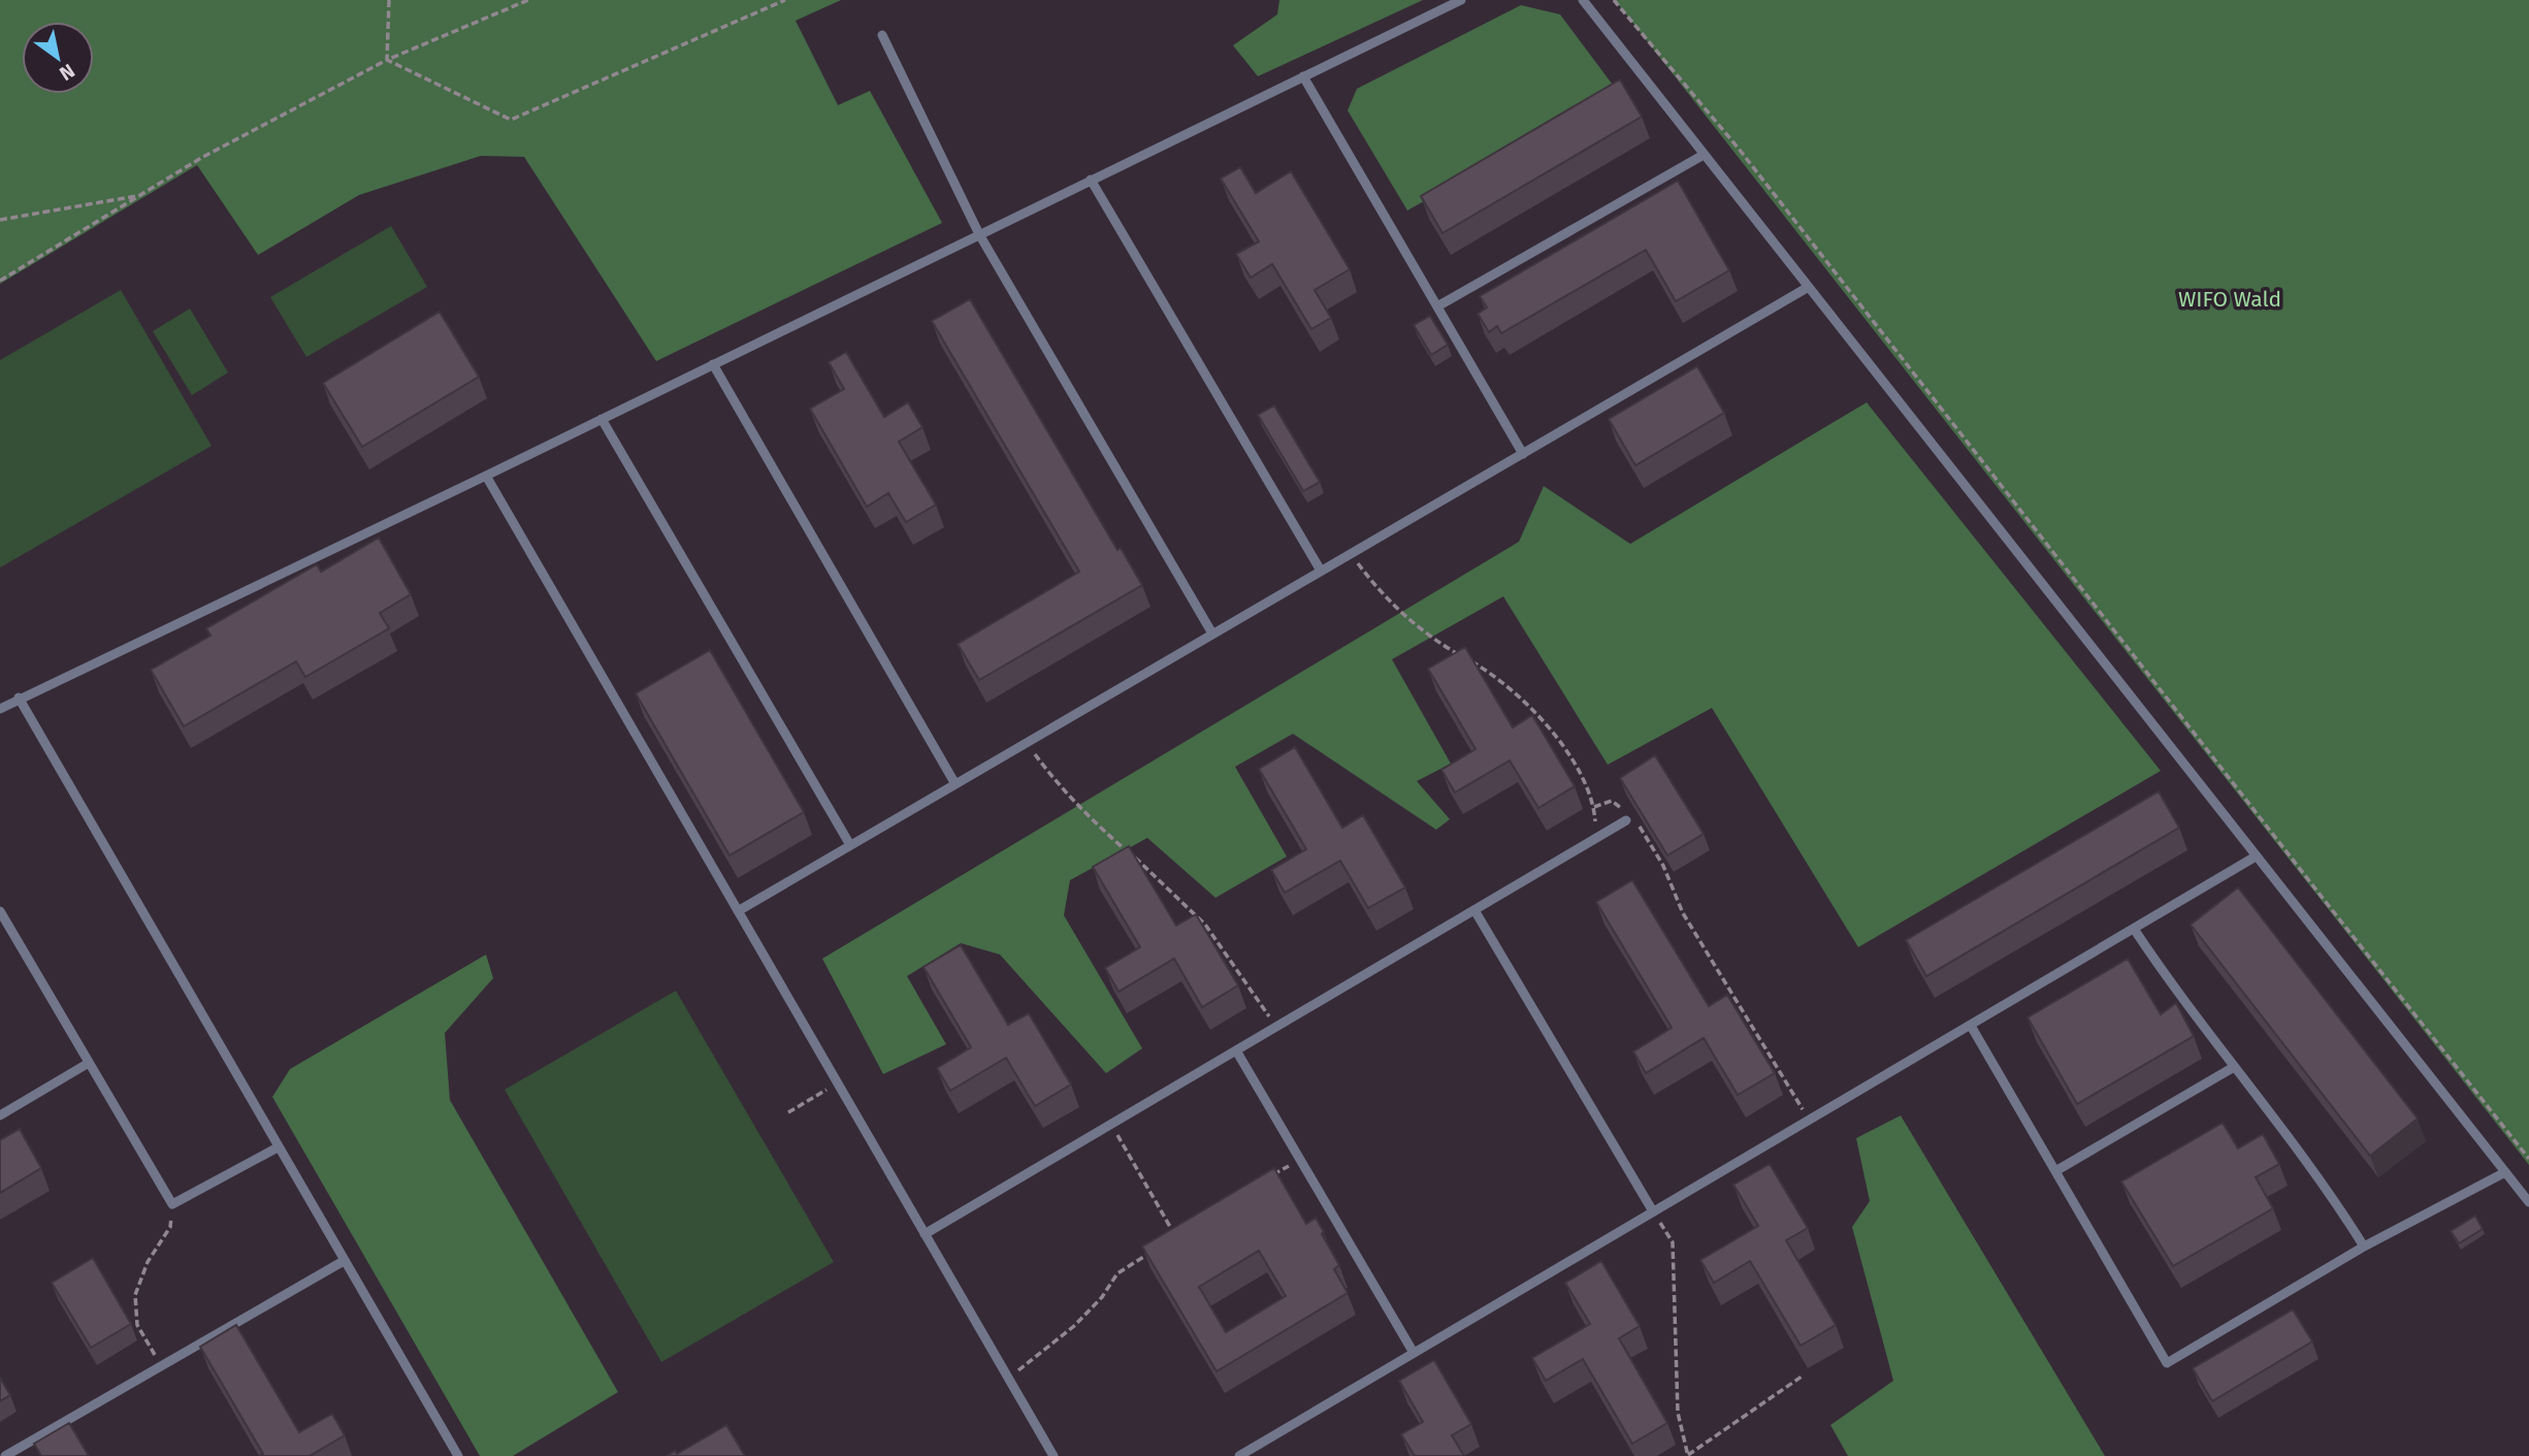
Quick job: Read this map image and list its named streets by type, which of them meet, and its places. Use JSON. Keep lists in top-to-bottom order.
{
  "parks": ["WIFO Wald"],
  "north": "bottom right"
}
